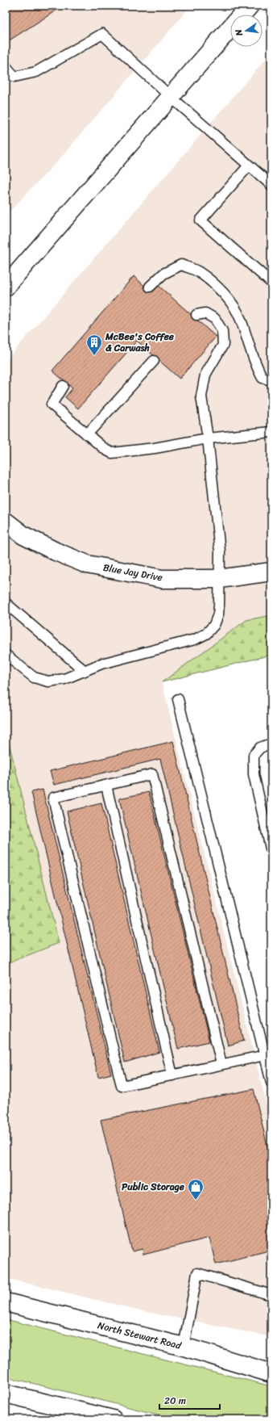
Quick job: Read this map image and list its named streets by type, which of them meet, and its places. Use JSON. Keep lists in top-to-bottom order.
{
  "streets": {
    "main road": ["Blue Jay Drive", "North Stewart Road"]
  },
  "places": {
    "building": ["McBee's Coffee & Carwash"],
    "shop": ["Public Storage"]
  },
  "scale_bar": "20 m",
  "north": "left"
}
